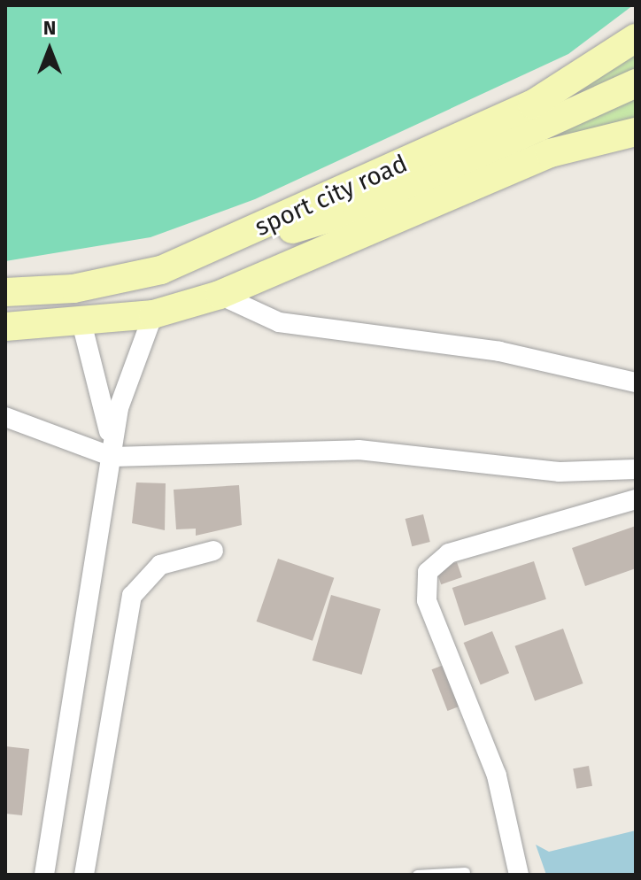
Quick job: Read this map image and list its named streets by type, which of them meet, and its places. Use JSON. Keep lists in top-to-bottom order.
{
  "streets": {
    "main road": ["sport city road"]
  },
  "north": "top"
}
